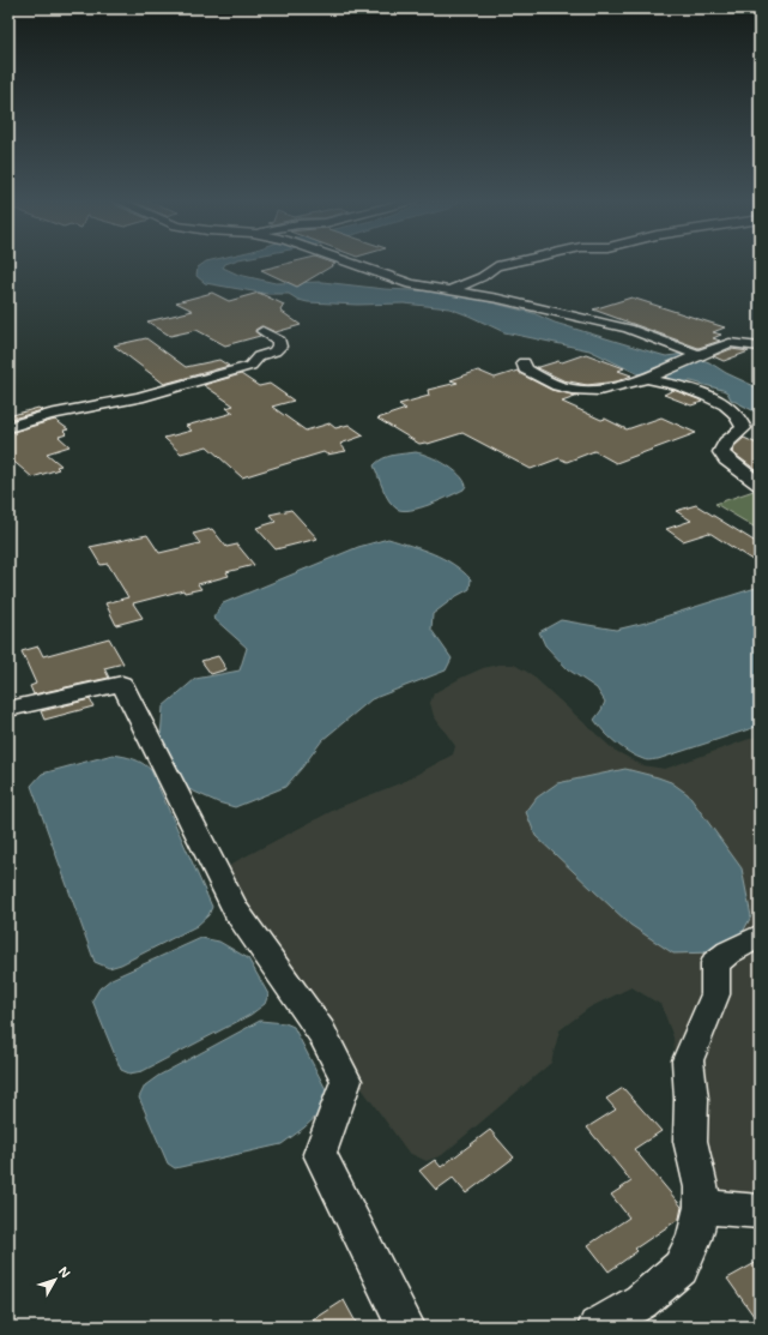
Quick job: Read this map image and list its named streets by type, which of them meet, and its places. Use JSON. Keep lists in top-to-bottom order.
{
  "north": "top right"
}
